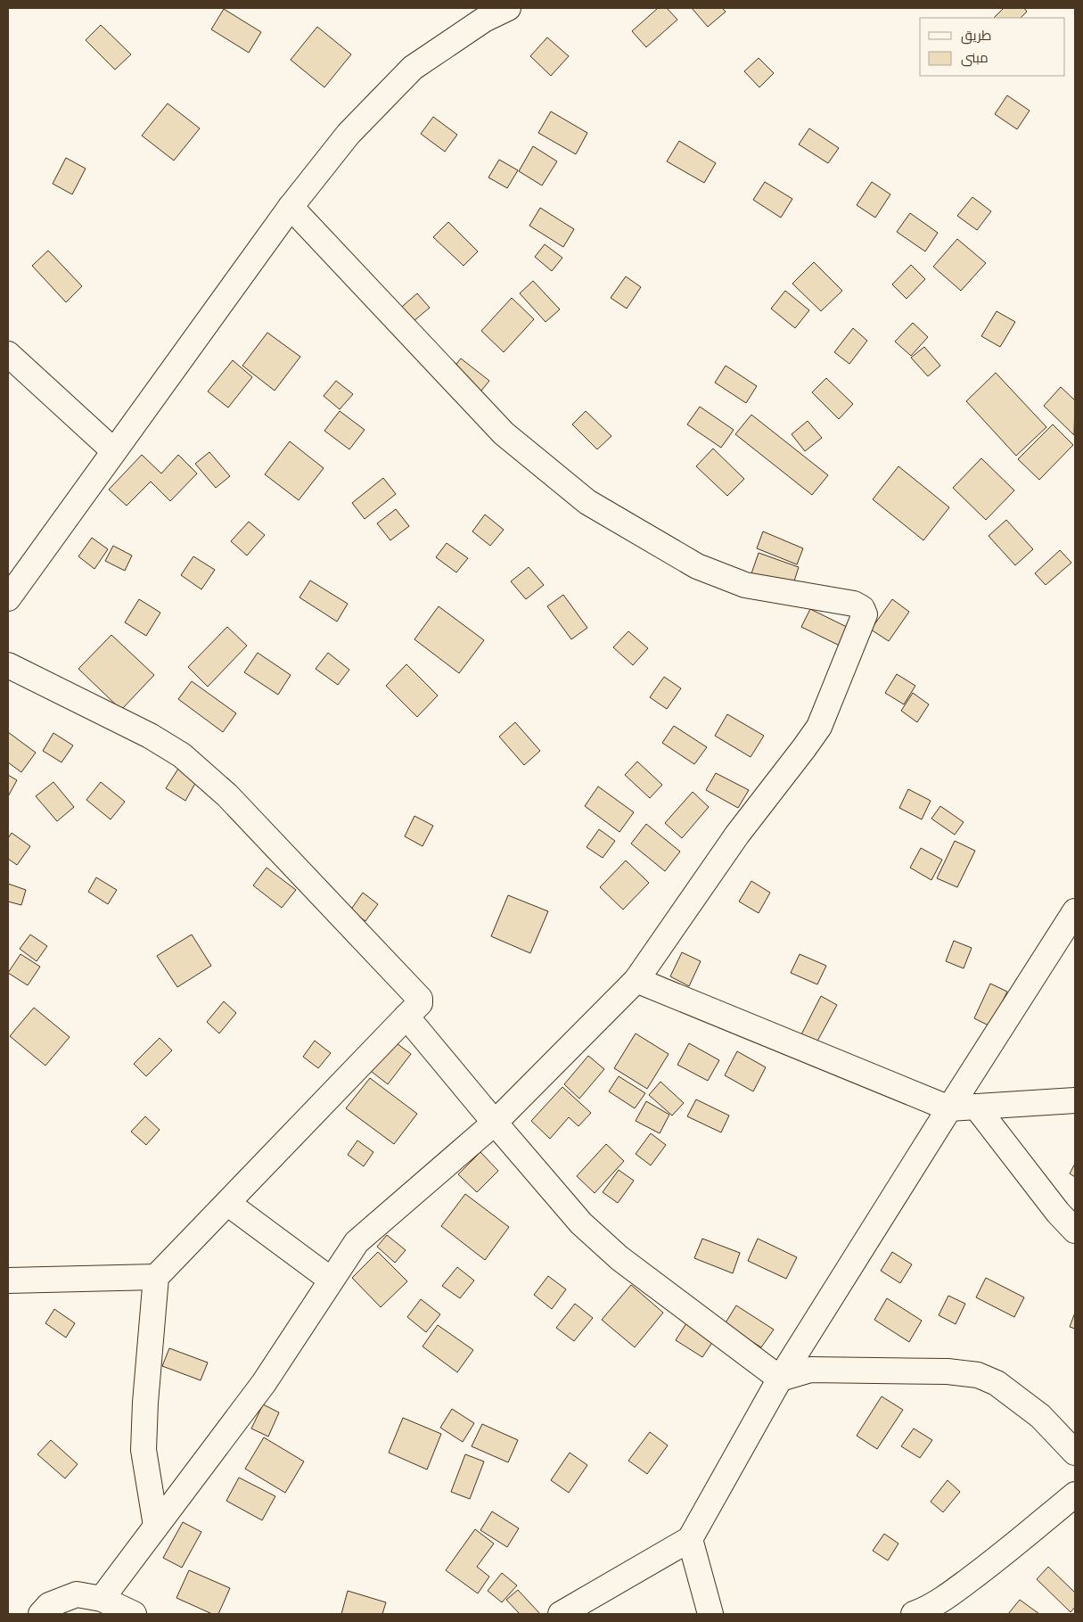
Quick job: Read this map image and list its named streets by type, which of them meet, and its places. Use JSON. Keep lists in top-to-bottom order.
{
  "legend": ["طريق", "مبنى"]
}
